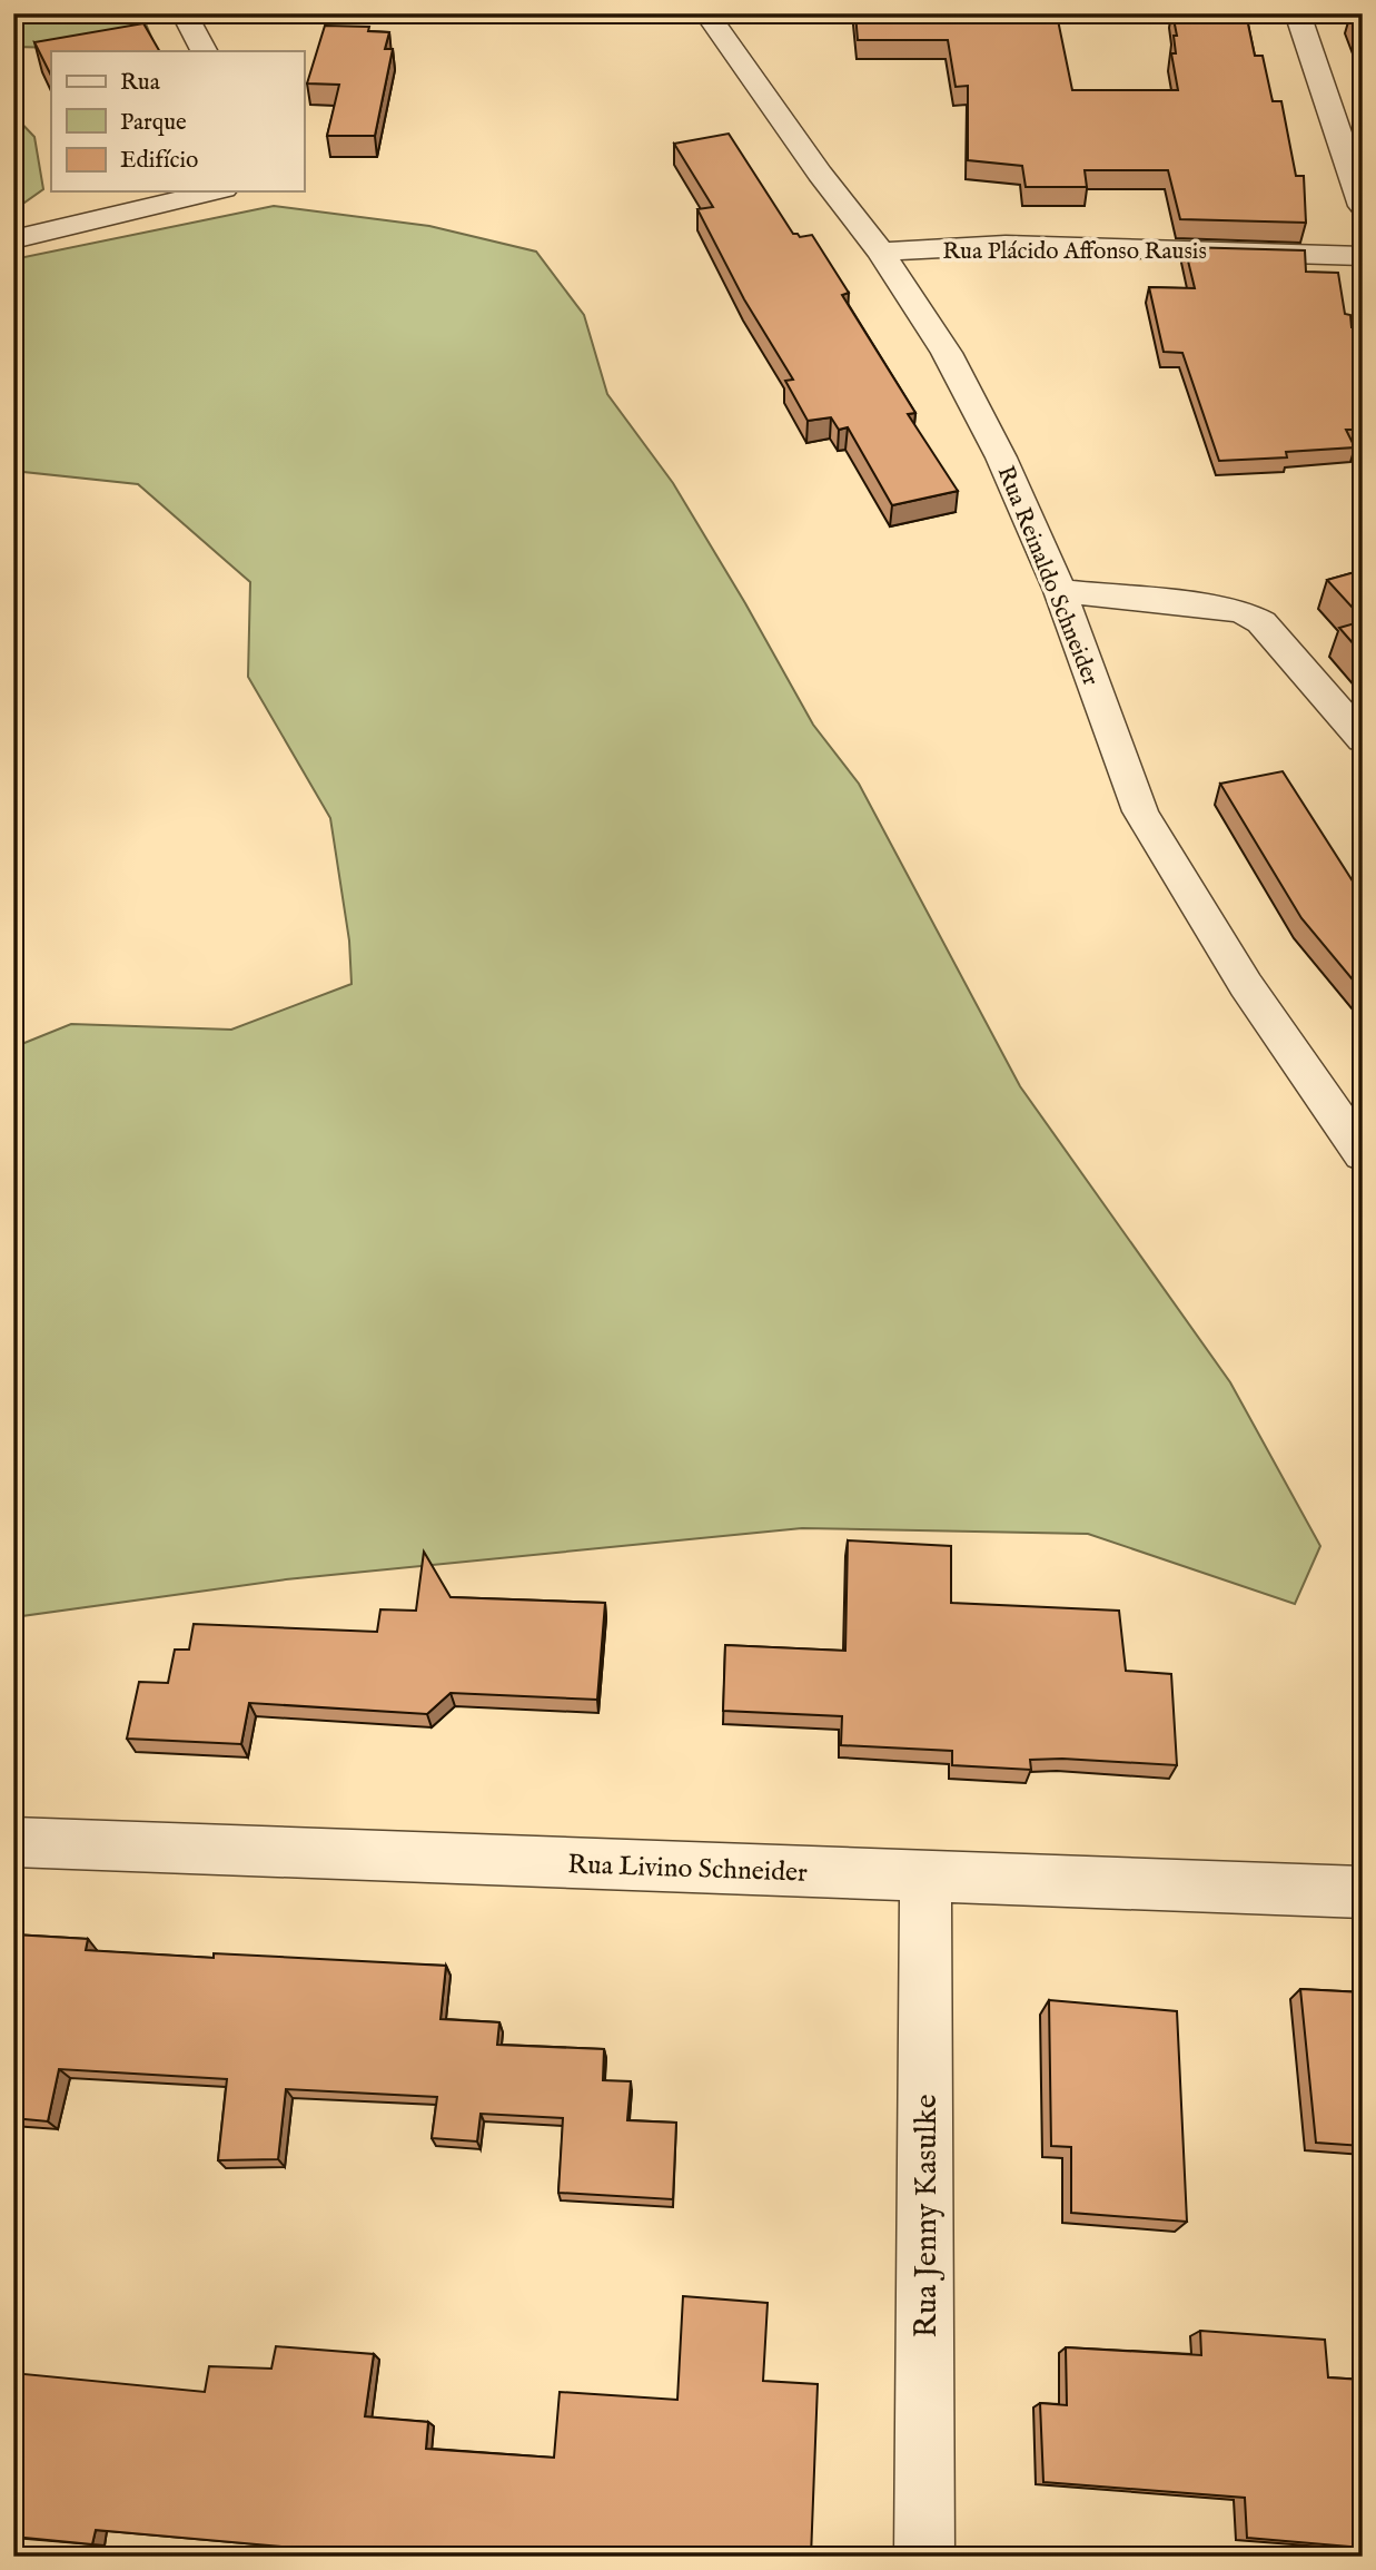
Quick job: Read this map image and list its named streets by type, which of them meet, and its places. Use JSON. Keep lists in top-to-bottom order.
{
  "streets": {
    "street": [
      "Rua Plácido Affonso Rausis",
      "Rua Reinaldo Schneider",
      "Rua Livino Schneider",
      "Rua Jenny Kasulke"
    ]
  },
  "crossings": [
    ["Rua Plácido Affonso Rausis", "Rua Reinaldo Schneider"],
    ["Rua Livino Schneider", "Rua Jenny Kasulke"]
  ],
  "legend": ["Rua", "Parque", "Edifício"]
}
